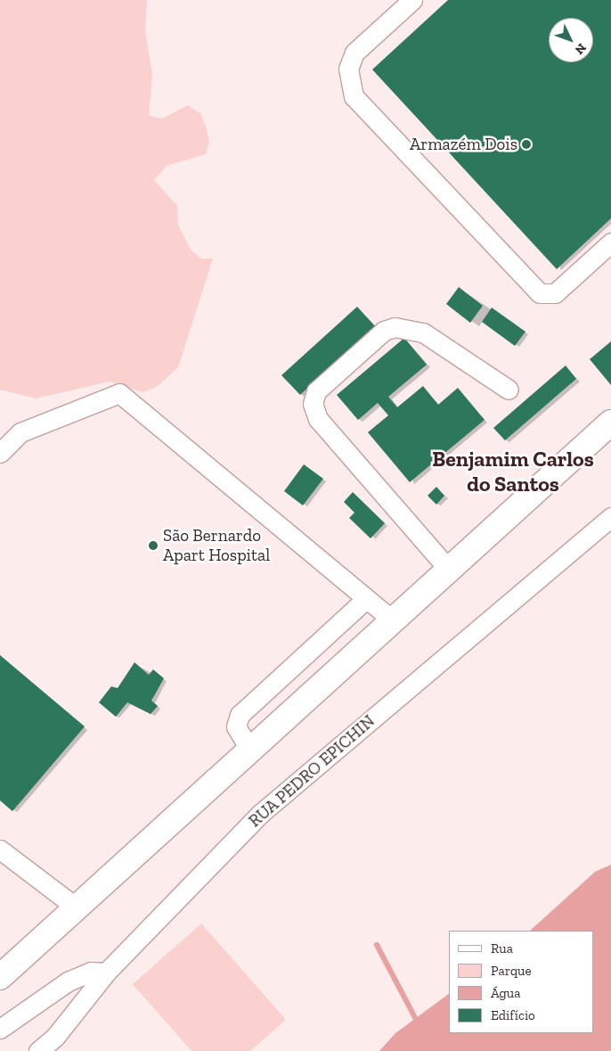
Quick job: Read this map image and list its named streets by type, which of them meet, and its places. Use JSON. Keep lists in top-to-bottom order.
{
  "streets": {
    "street": ["RUA PEDRO EPICHIN"]
  },
  "districts": ["Benjamim Carlos do Santos"],
  "places": ["Armazém Dois", "São Bernardo Apart Hospital"],
  "legend": [
    "Rua",
    "Parque",
    "Água",
    "Edifício"
  ],
  "north": "bottom right"
}
